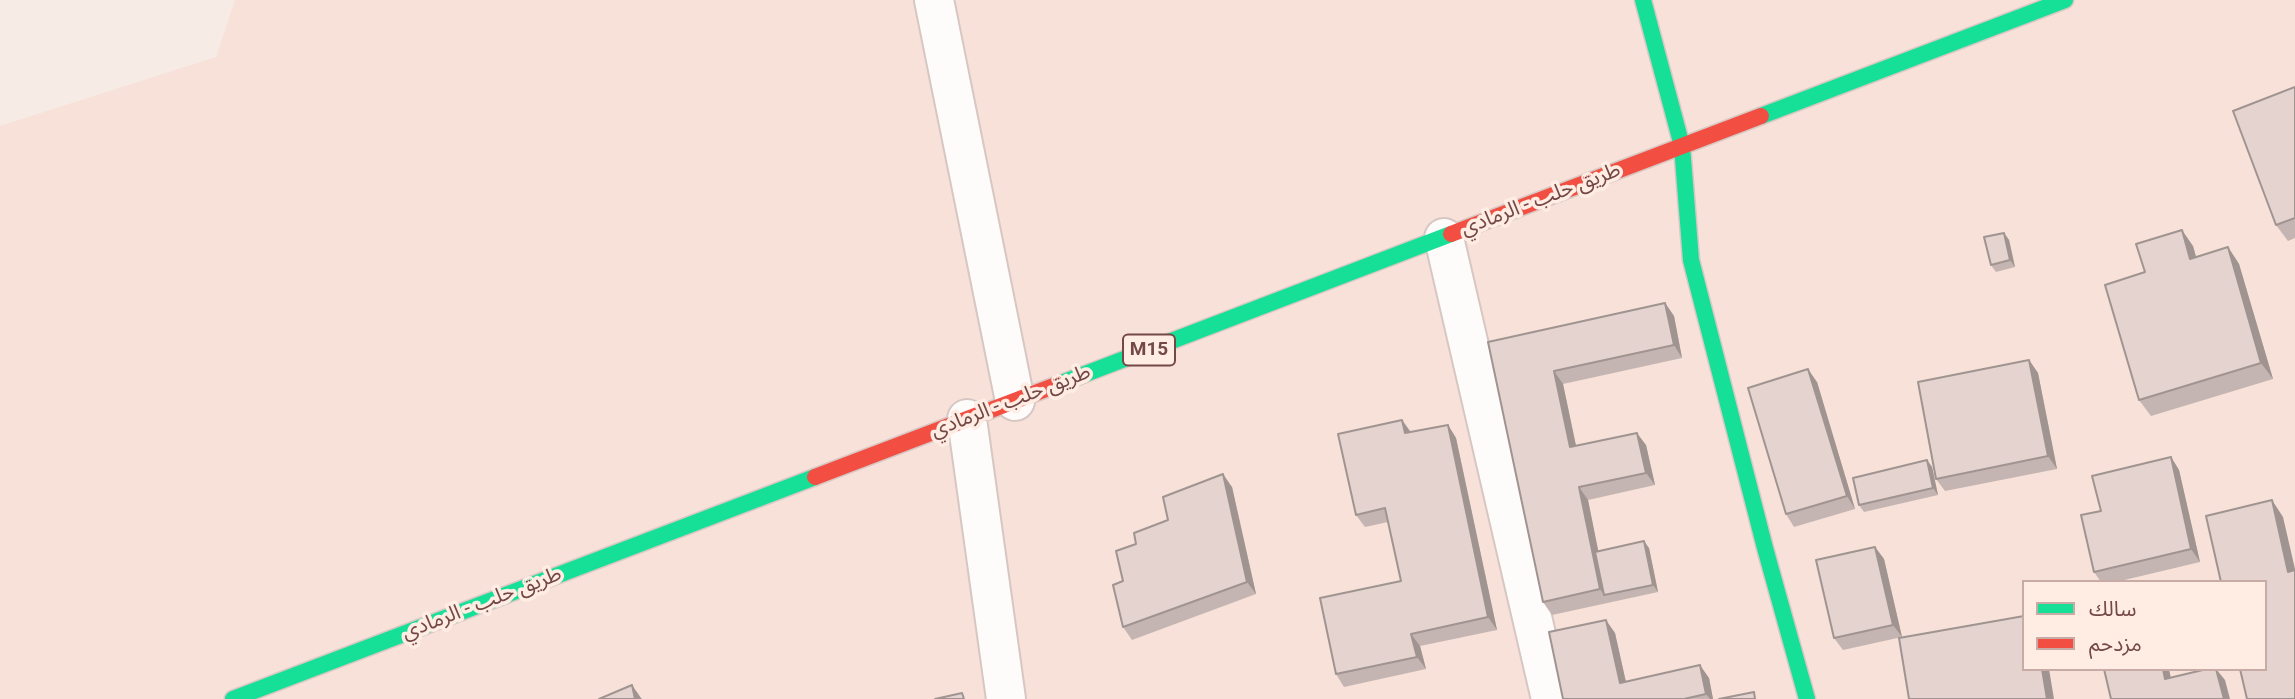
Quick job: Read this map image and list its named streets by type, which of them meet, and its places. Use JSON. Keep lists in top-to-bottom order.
{
  "streets": {
    "main road": ["طريق حلب - الرمادي", "M15"]
  },
  "legend": ["سالك", "مزدحم"]
}
